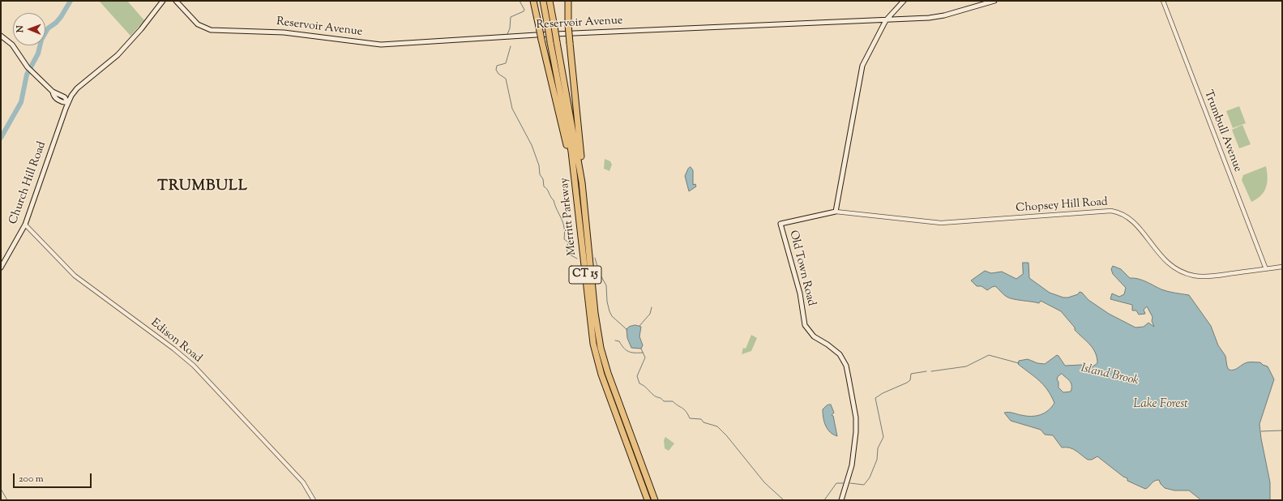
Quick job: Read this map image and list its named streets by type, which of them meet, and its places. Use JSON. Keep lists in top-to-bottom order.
{
  "streets": {
    "highway": ["Merritt Parkway", "CT 15"],
    "main road": ["Reservoir Avenue", "Church Hill Road", "Old Town Road"],
    "street": ["Trumbull Avenue", "Chopsey Hill Road", "Edison Road"]
  },
  "crossings": [
    ["Trumbull Avenue", "Chopsey Hill Road"],
    ["Church Hill Road", "Edison Road"],
    ["Chopsey Hill Road", "Old Town Road"]
  ],
  "districts": ["TRUMBULL"],
  "water": ["Island Brook", "Lake Forest"],
  "scale_bar": "200 m",
  "north": "left"
}
